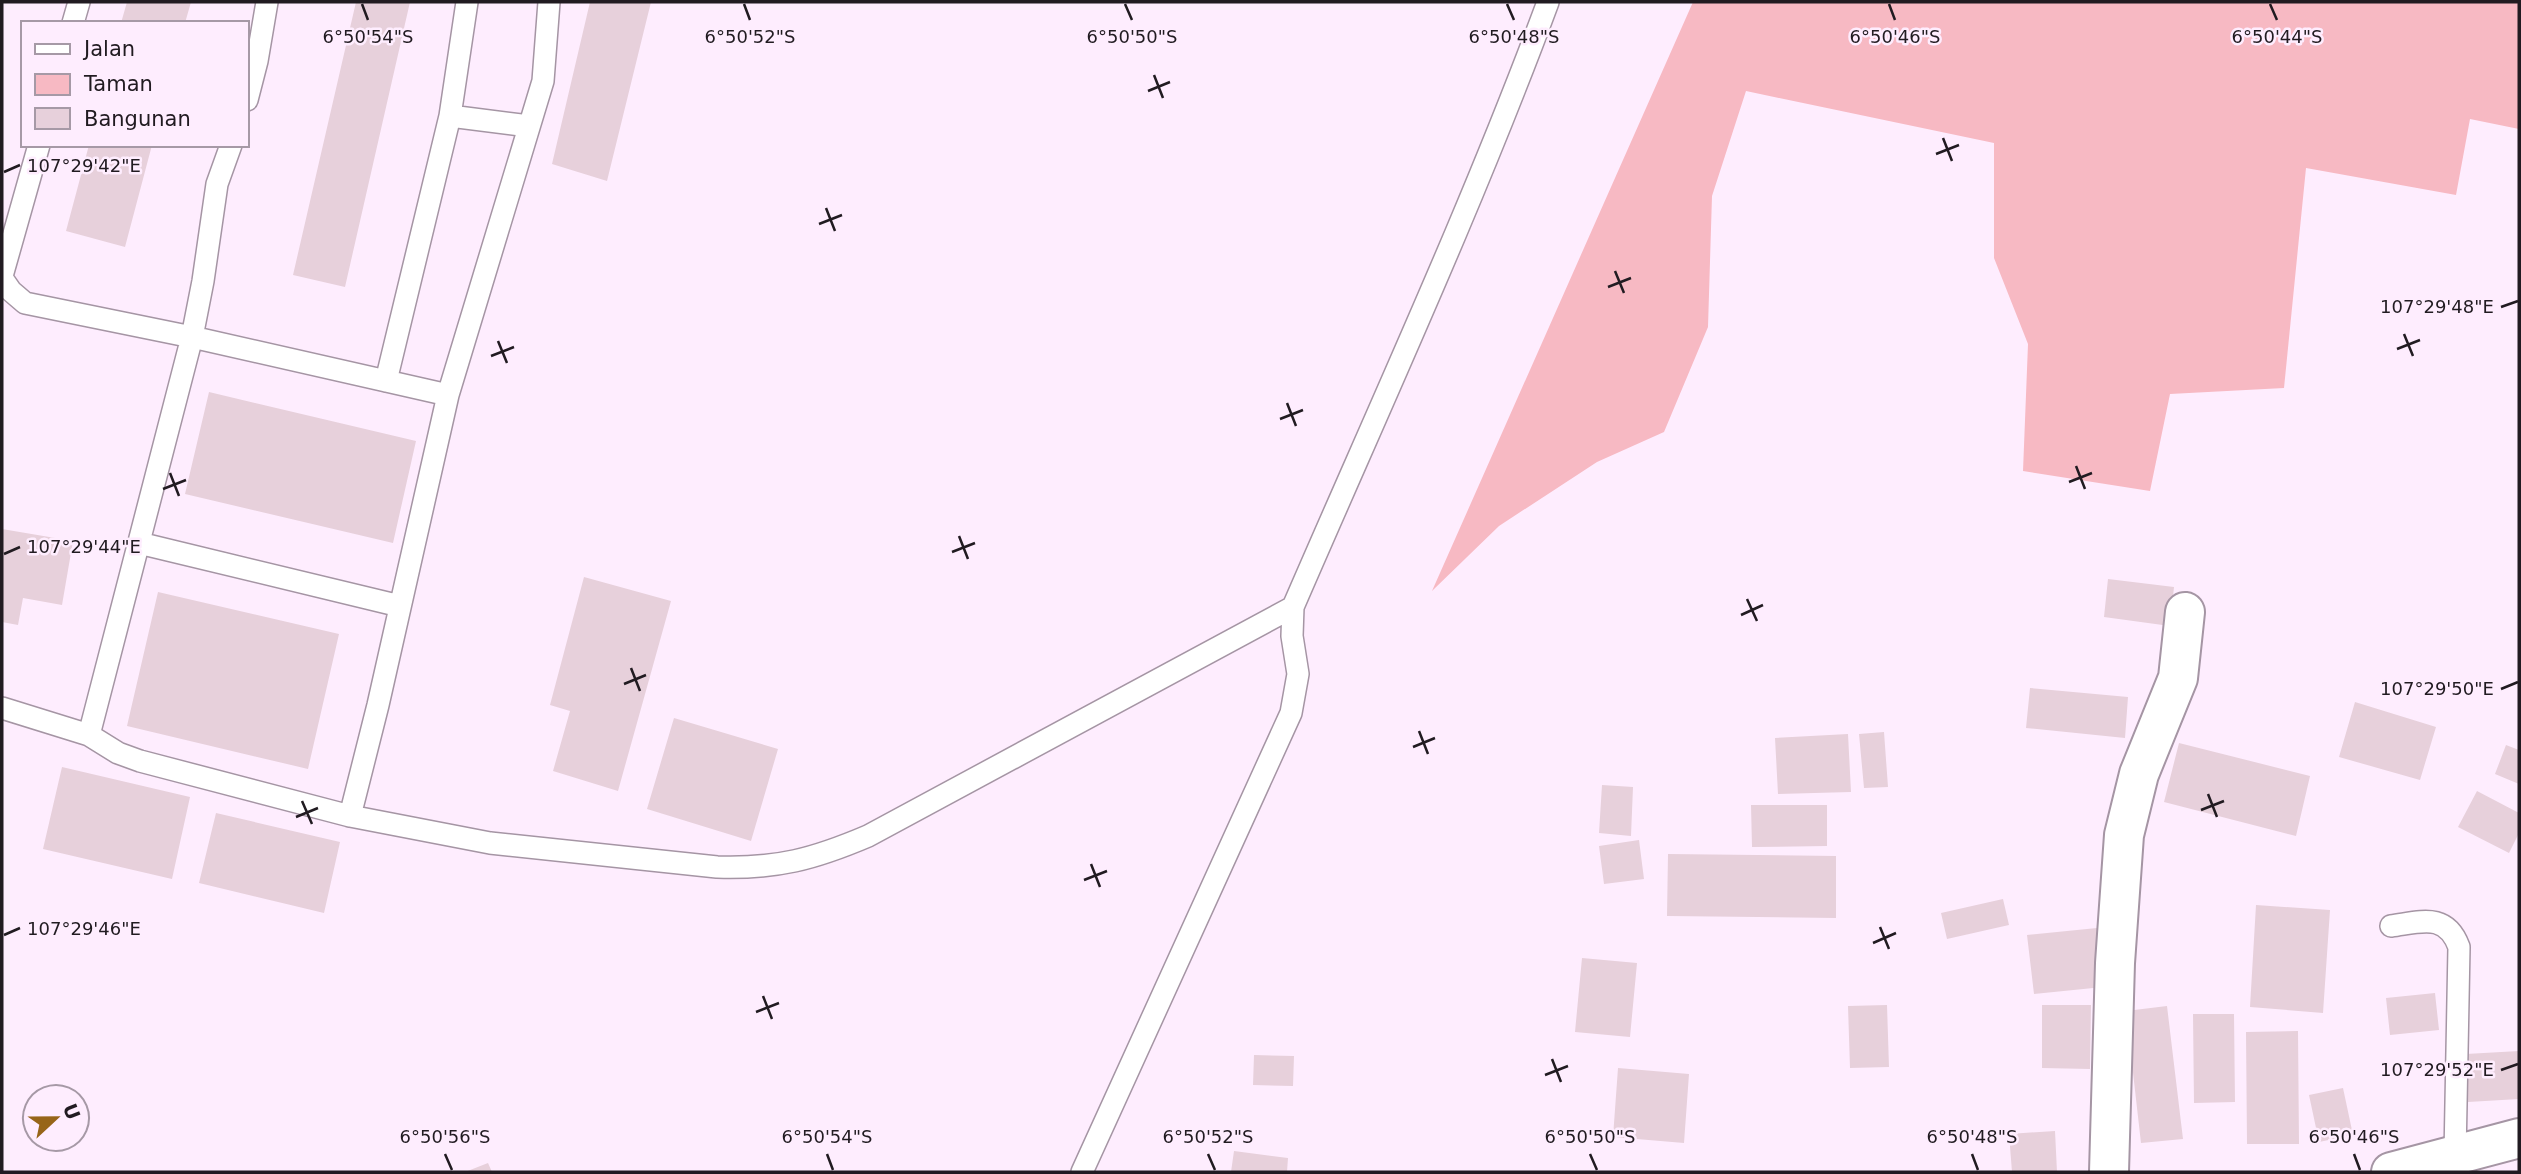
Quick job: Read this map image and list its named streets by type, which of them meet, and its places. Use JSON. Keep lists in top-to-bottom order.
{
  "legend": ["Jalan", "Taman", "Bangunan"],
  "north": "right",
  "coordinates": [
    "6°50'48\"S",
    "6°50'54\"S",
    "6°50'52\"S",
    "6°50'50\"S",
    "6°50'46\"S",
    "6°50'44\"S",
    "107°29'42\"E",
    "107°29'48\"E",
    "107°29'44\"E",
    "107°29'50\"E",
    "107°29'46\"E",
    "107°29'52\"E",
    "6°50'56\"S"
  ]
}
